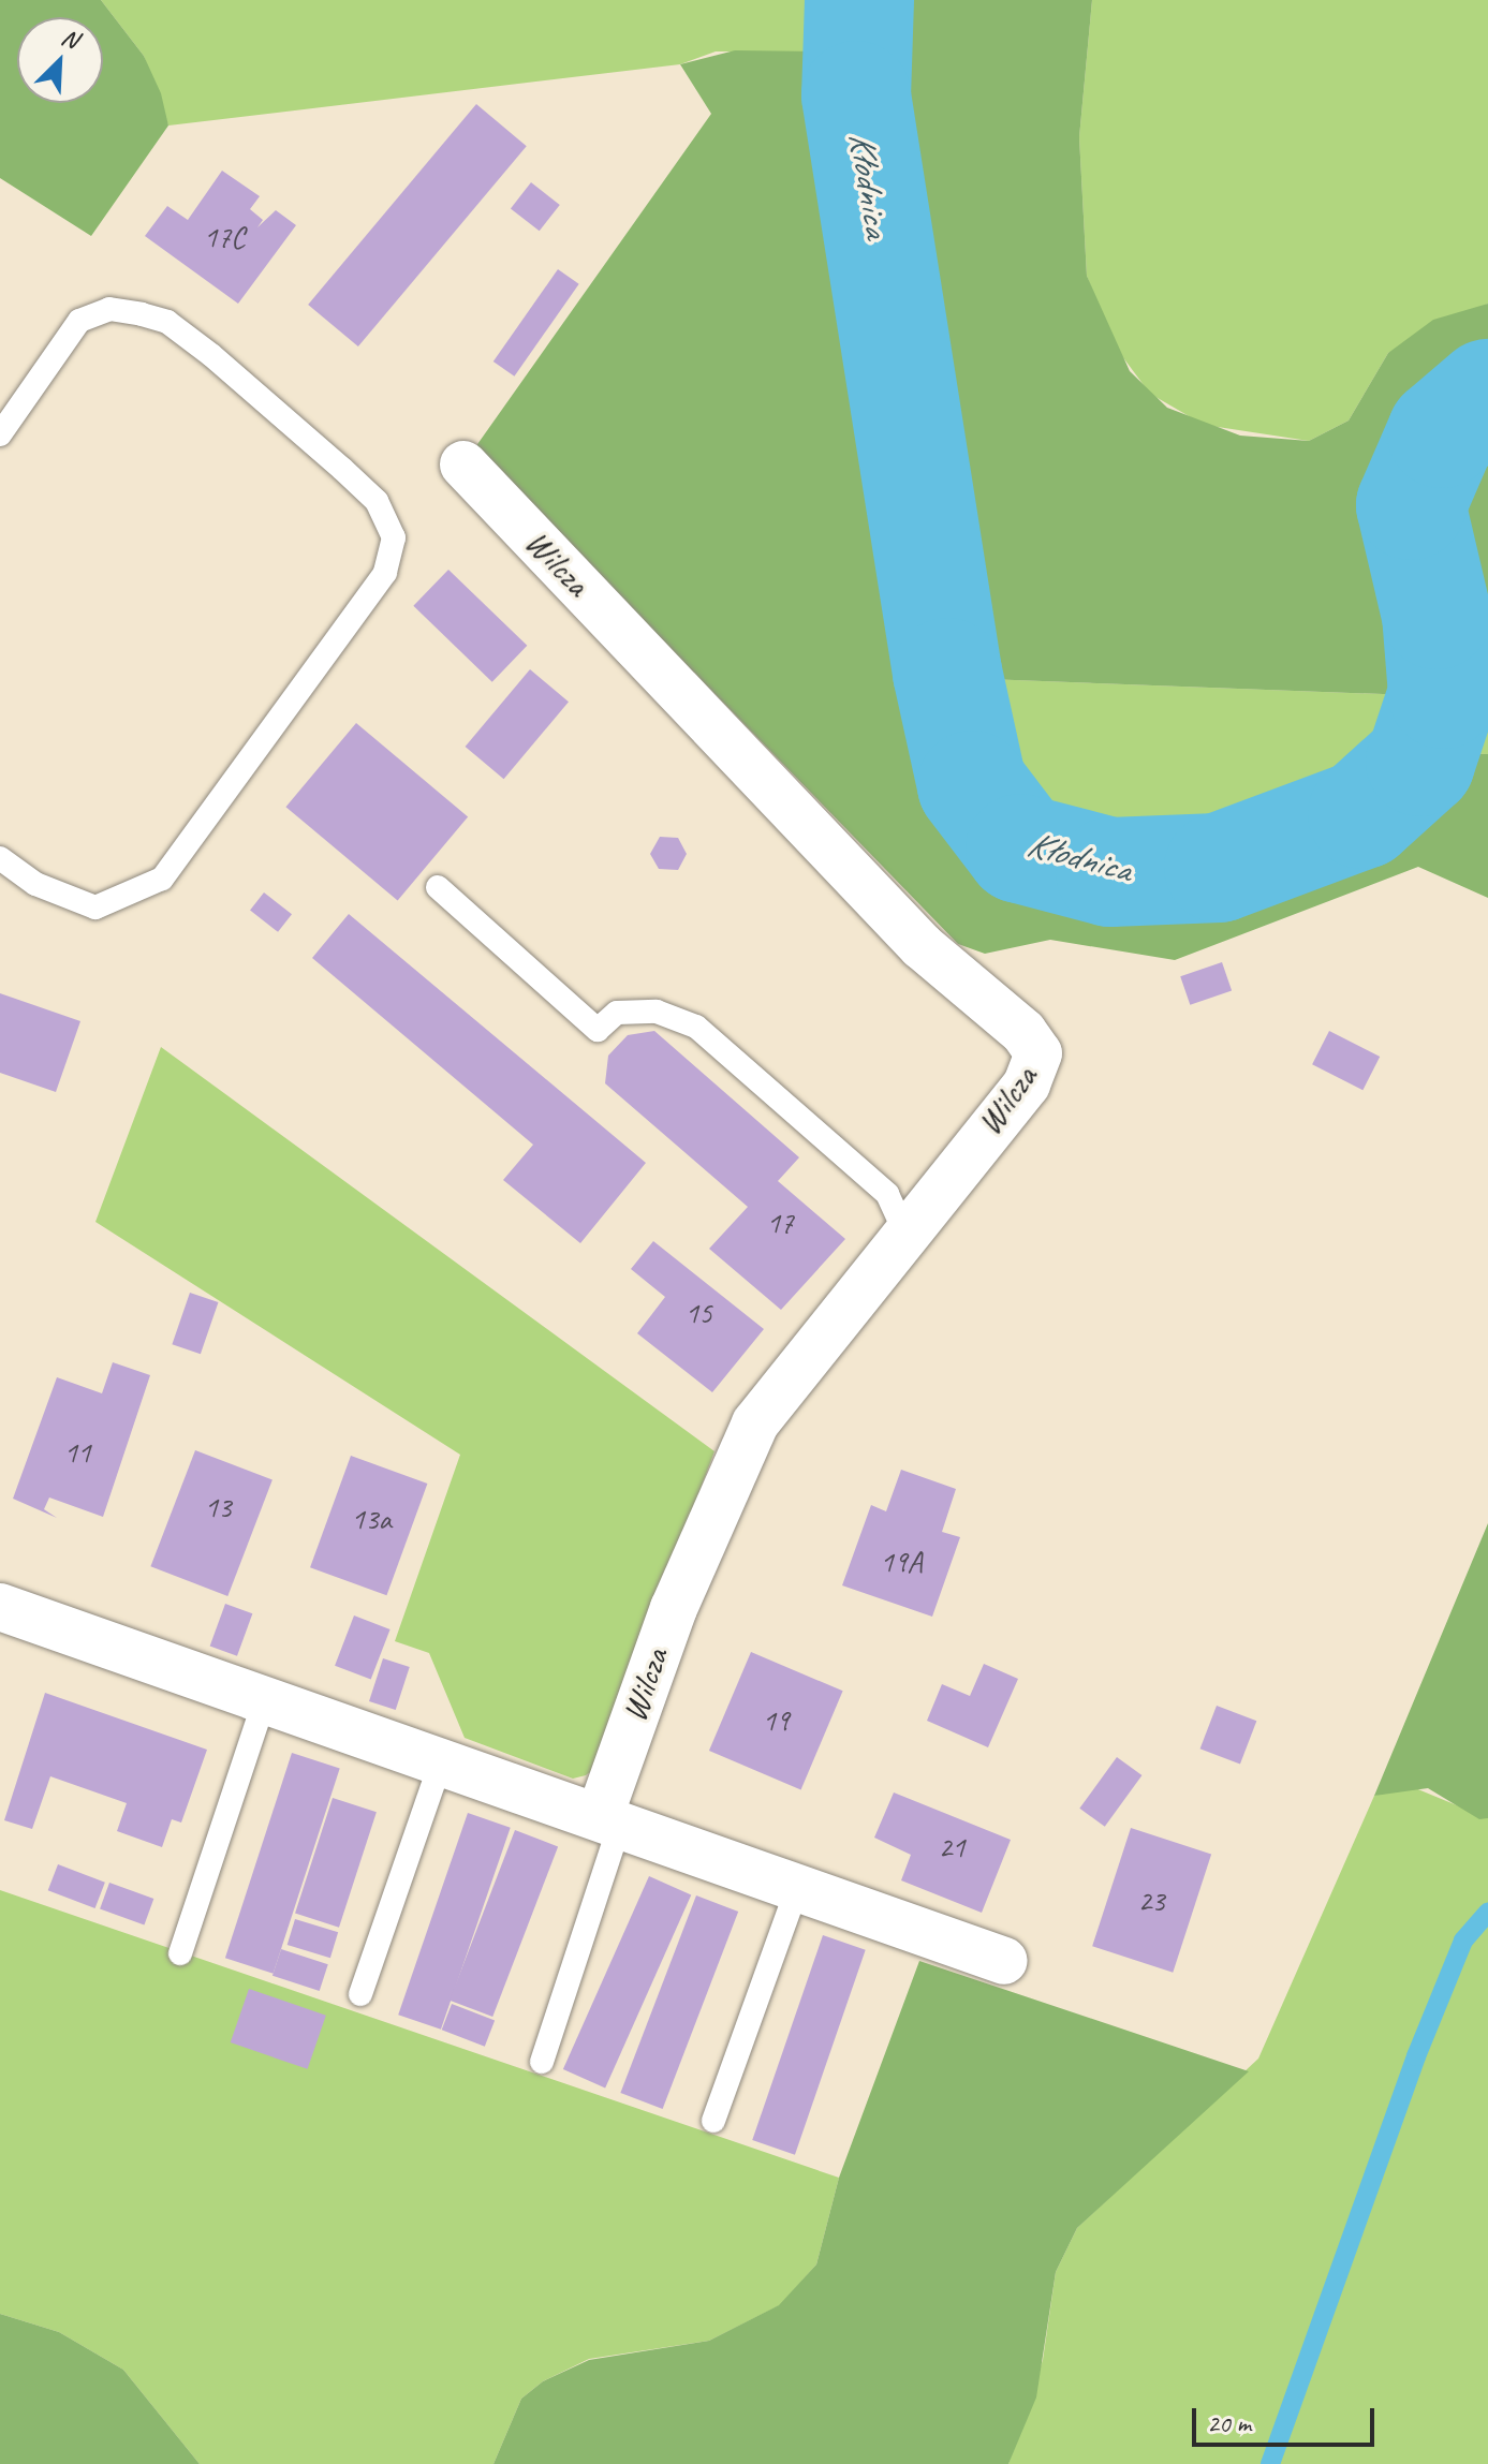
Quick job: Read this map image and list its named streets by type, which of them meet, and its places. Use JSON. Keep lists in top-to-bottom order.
{
  "streets": {
    "street": ["Wilcza"]
  },
  "water": ["Kłodnica"],
  "house_numbers": [
    "17C",
    "17",
    "15",
    "11",
    "13",
    "13a",
    "19A",
    "19",
    "21",
    "23"
  ],
  "scale_bar": "20 m",
  "north": "top right"
}
